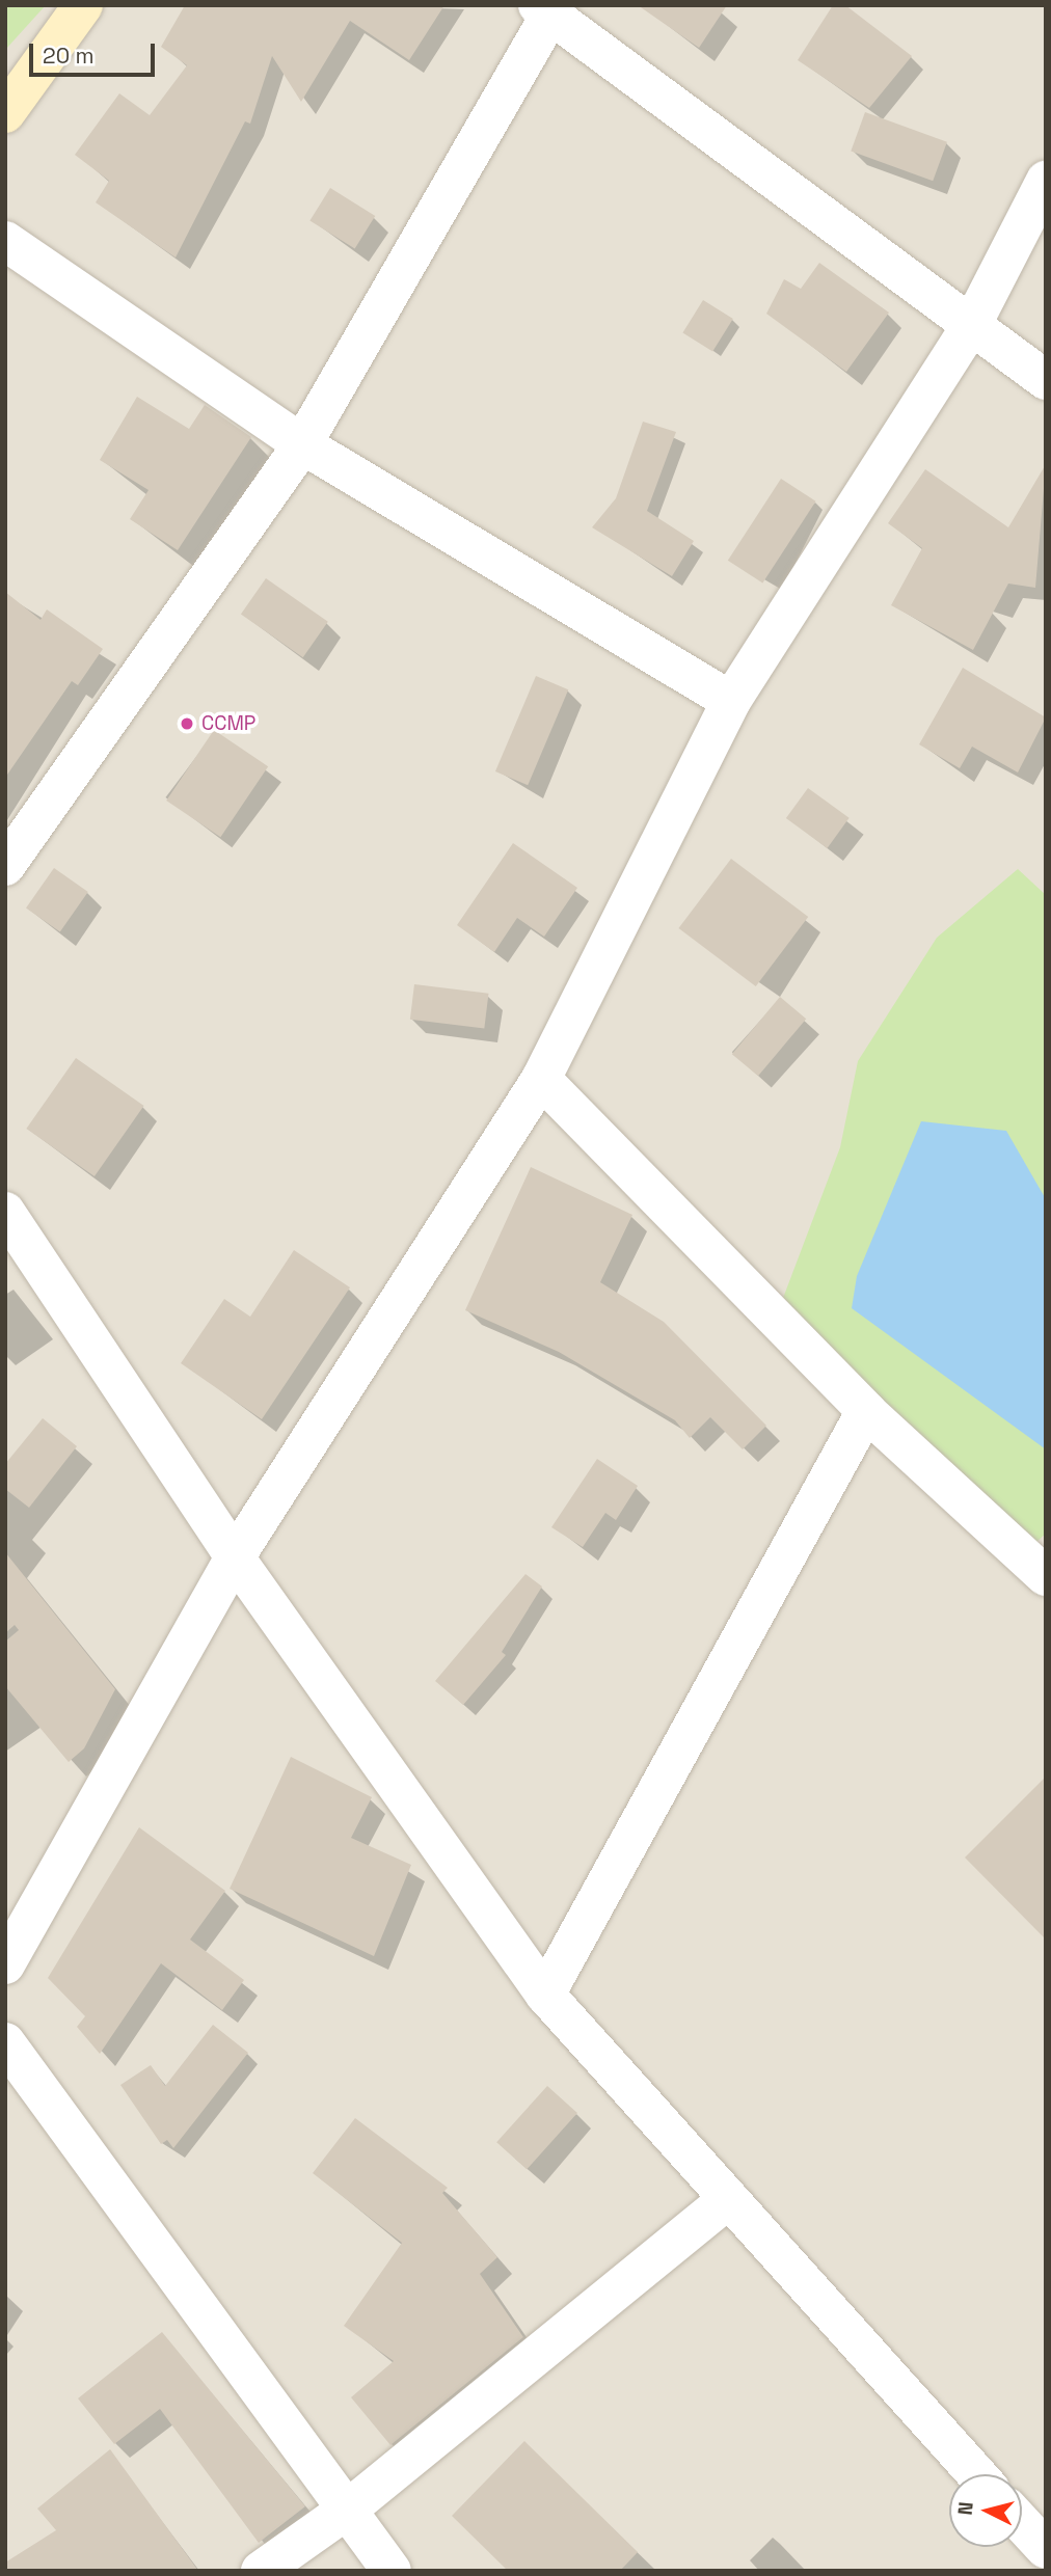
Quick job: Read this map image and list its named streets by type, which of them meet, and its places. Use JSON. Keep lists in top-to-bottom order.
{
  "places": ["CCMP"],
  "scale_bar": "20 m",
  "north": "left"
}
